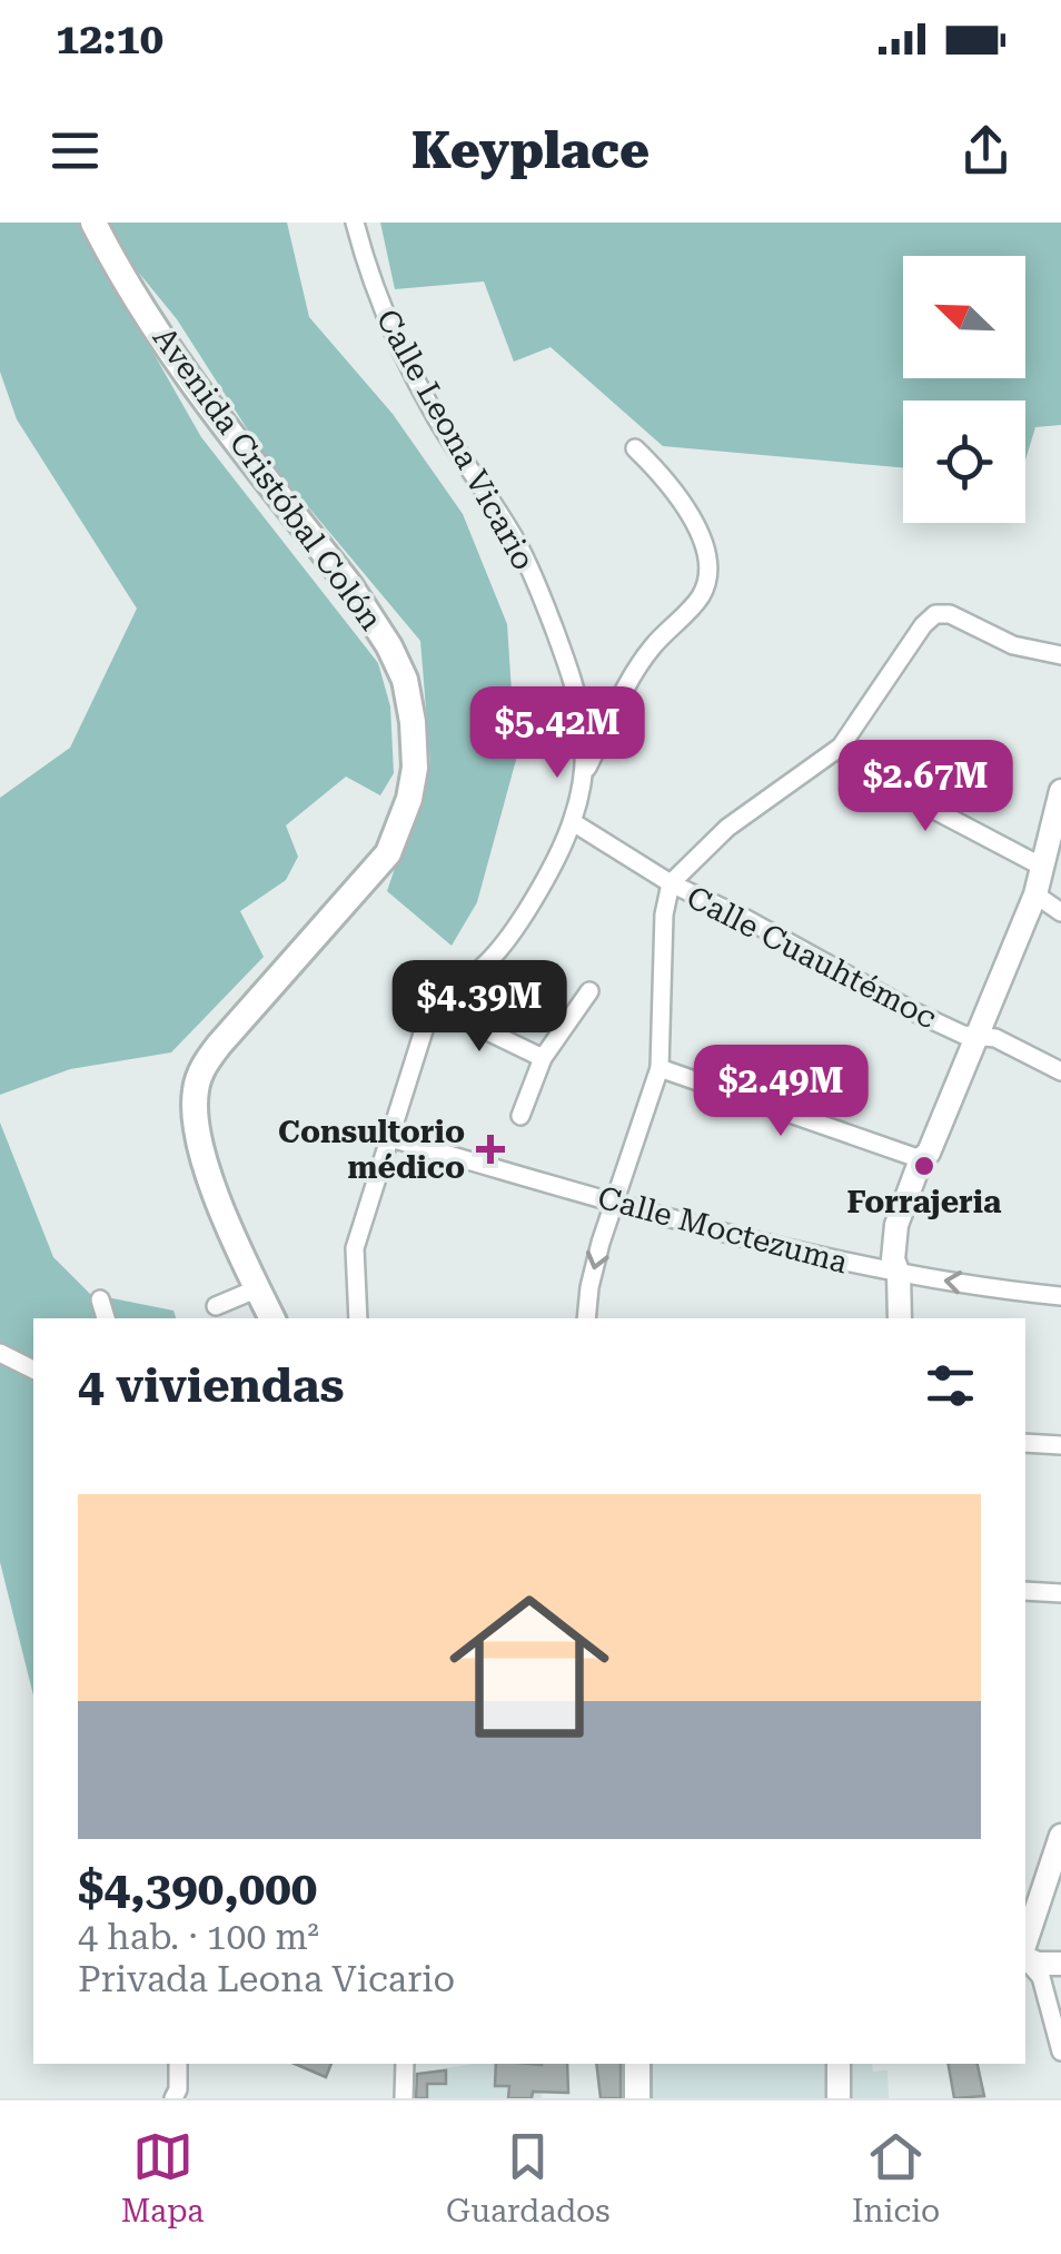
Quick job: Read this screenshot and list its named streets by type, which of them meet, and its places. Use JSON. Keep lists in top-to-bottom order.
{
  "streets": {
    "main road": ["Avenida Cristóbal Colón"],
    "street": ["Calle Leona Vicario", "Calle Cuauhtémoc", "Calle Moctezuma"]
  },
  "crossings": [
    ["Calle Leona Vicario", "Calle Cuauhtémoc"],
    ["Calle Leona Vicario", "Calle Moctezuma"]
  ],
  "places": {
    "health": ["Consultorio médico"],
    "other": ["Forrajeria"]
  },
  "north": "top left",
  "page": {
    "status": "12:10",
    "header": "Keyplace",
    "price": [
      "$5.42M",
      "$2.67M",
      "$4.39M",
      "$2.49M"
    ],
    "heading": "4 viviendas",
    "list": [
      {
        "name": "$4,390,000",
        "note": "4 hab. · 100 m² · Privada Leona Vicario"
      }
    ],
    "tabs": ["Mapa", "Guardados", "Inicio"]
  }
}
